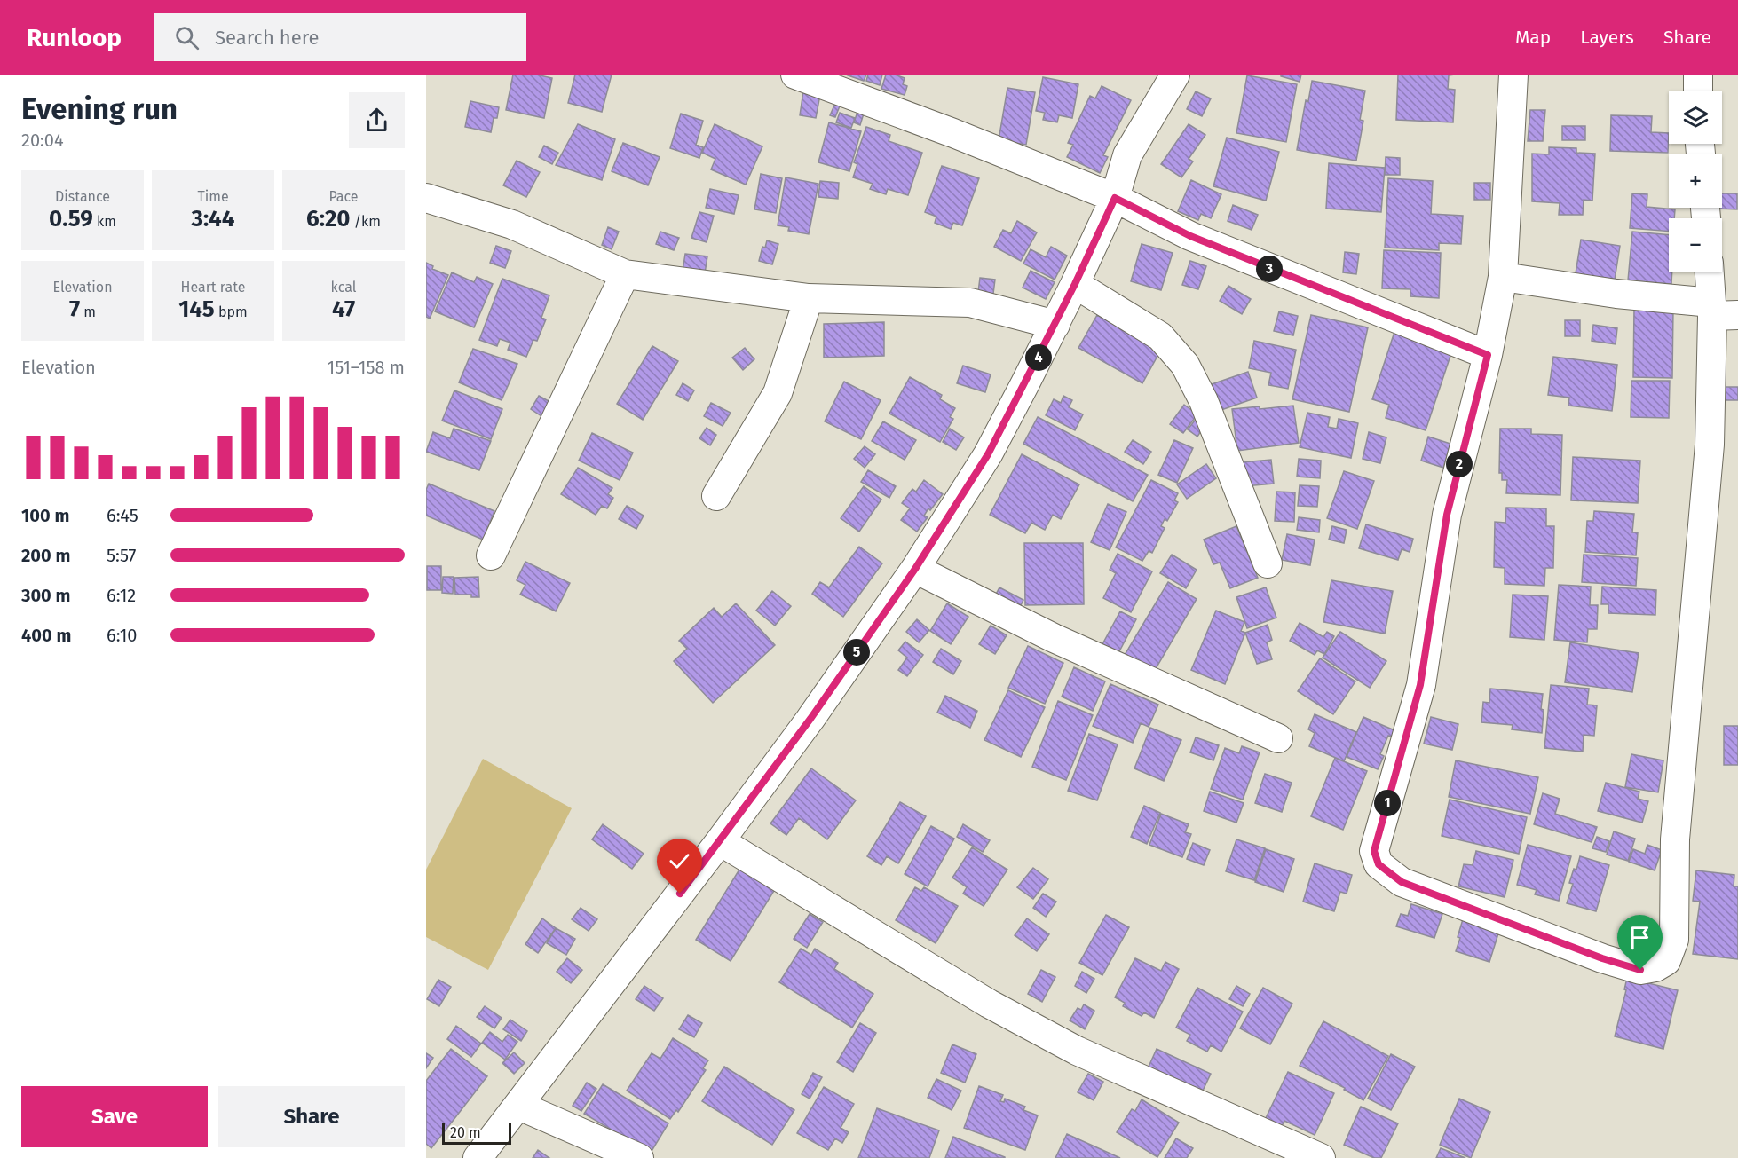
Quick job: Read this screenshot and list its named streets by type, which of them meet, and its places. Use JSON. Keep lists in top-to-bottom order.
{
  "scale_bar": "20 m",
  "page": {
    "header": "Runloop",
    "search": "Search here",
    "nav": ["Map", "Layers", "Share"],
    "heading": ["Evening run", "20:04"],
    "map_buttons": ["+", "−"],
    "stats": [
      ["Distance", "0.59 km"],
      ["Time", "3:44"],
      ["Pace", "6:20 /km"],
      ["Elevation", "7 m"],
      ["Heart rate", "145 bpm"],
      ["kcal", "47"]
    ],
    "pins": [
      "3",
      "4",
      "2",
      "5",
      "1"
    ],
    "chart": ["Elevation", "151–158 m"],
    "list": [
      {
        "name": "100 m",
        "note": "6:45"
      },
      {
        "name": "200 m",
        "note": "5:57"
      },
      {
        "name": "300 m",
        "note": "6:12"
      },
      {
        "name": "400 m",
        "note": "6:10"
      }
    ],
    "buttons": ["Save", "Share"],
    "scale": "20 m"
  }
}
